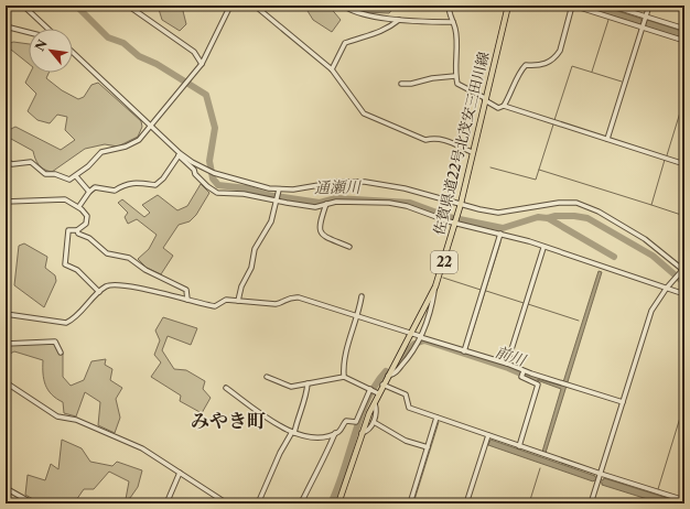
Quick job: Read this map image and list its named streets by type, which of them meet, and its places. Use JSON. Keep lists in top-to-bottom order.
{
  "streets": {
    "main road": ["佐賀県道22号北茂安三田川線", "22"]
  },
  "districts": ["みやき町"],
  "water": ["通瀬川", "前川"],
  "north": "top left"
}
